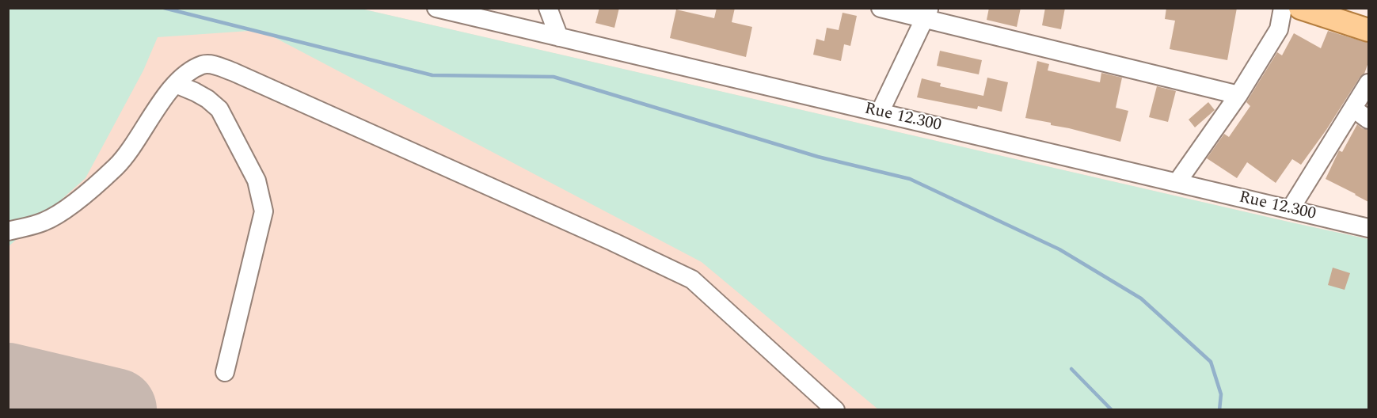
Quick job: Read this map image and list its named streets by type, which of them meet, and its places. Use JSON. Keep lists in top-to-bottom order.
{
  "streets": {
    "street": ["Rue 12.300"]
  }
}
